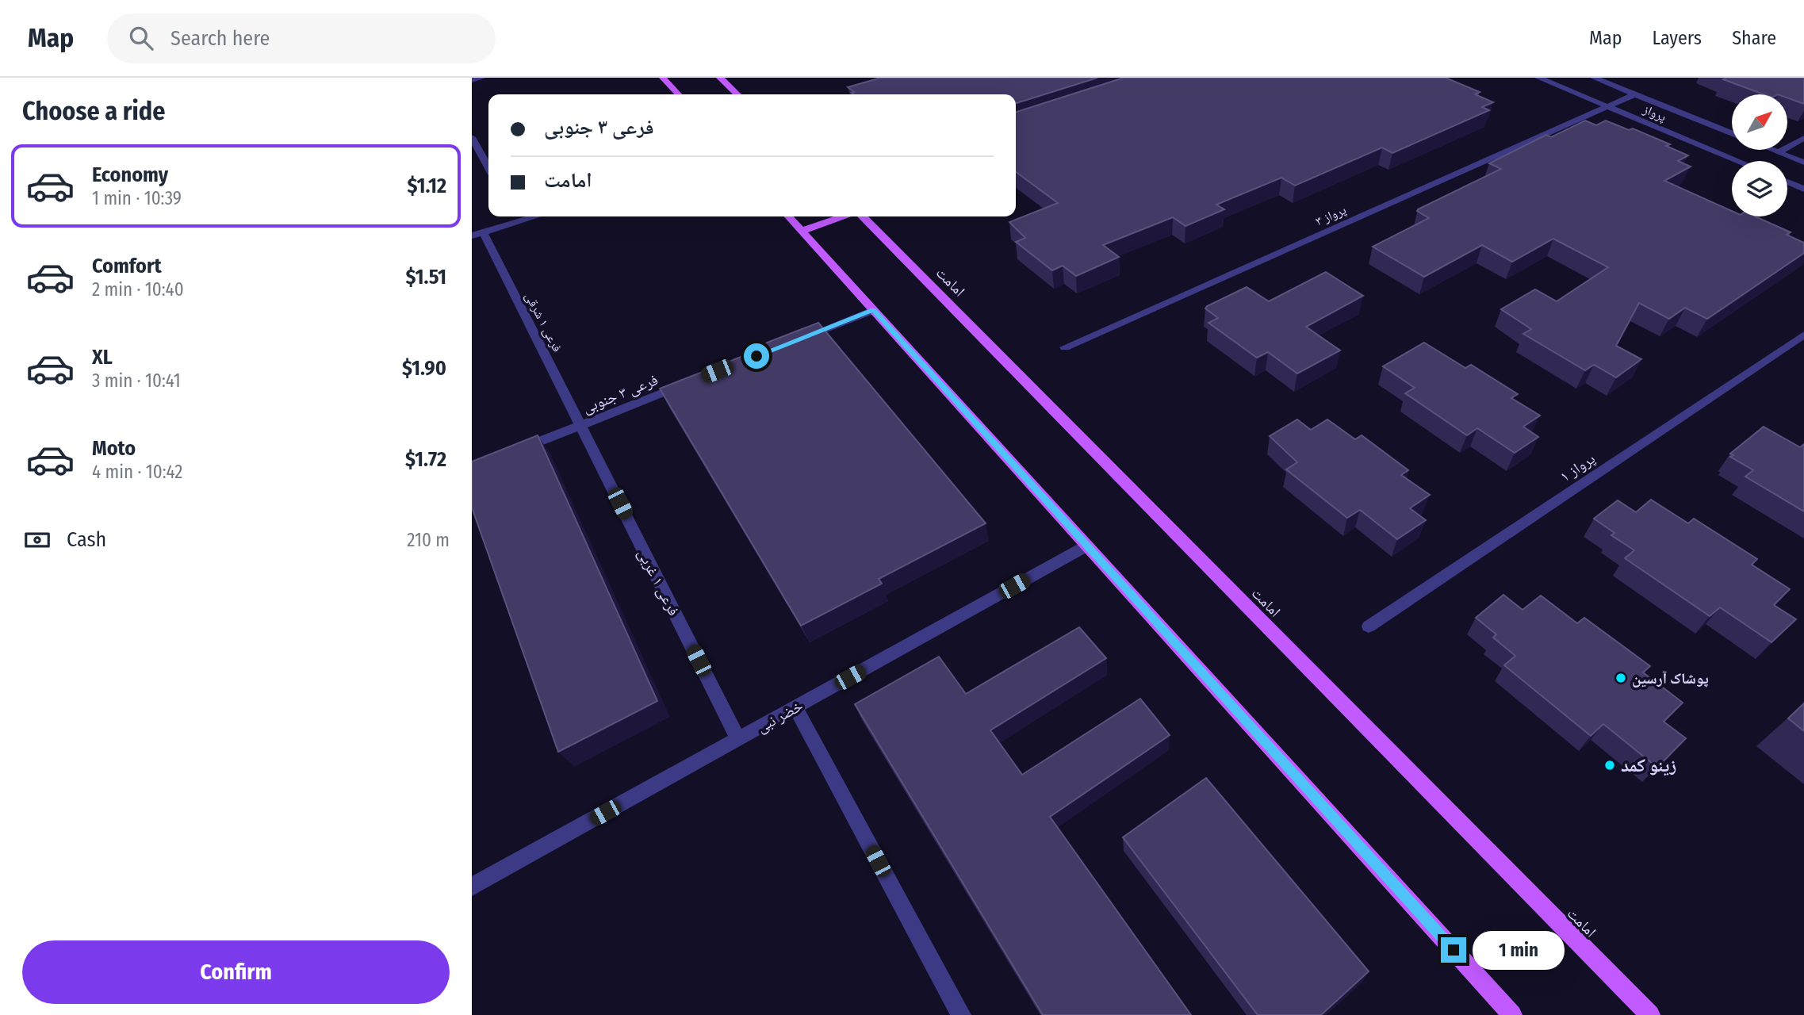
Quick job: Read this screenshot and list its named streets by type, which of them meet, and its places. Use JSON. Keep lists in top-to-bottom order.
{
  "streets": {
    "main road": ["امامت"],
    "street": [
      "پرواز",
      "پرواز ۳",
      "فرعی ۱ شرقی",
      "فرعی ۳ جنوبی",
      "پرواز ۱",
      "فرعی ۱ غربی",
      "خضر نبی"
    ]
  },
  "crossings": [
    ["پرواز", "پرواز ۳"],
    ["فرعی ۱ شرقی", "فرعی ۳ جنوبی"],
    ["فرعی ۱ شرقی", "فرعی ۱ غربی"],
    ["فرعی ۳ جنوبی", "فرعی ۱ غربی"],
    ["فرعی ۱ غربی", "خضر نبی"]
  ],
  "places": ["پوشاک آرسین", "زینو کمد"],
  "north": "top right",
  "page": {
    "header": "Map",
    "search": "Search here",
    "nav": ["Map", "Layers", "Share"],
    "heading": "Choose a ride",
    "banner": ["فرعی ۳ جنوبی", "امامت"],
    "list": [
      {
        "name": "Economy",
        "note": "1 min · 10:39",
        "value": "$1.12"
      },
      {
        "name": "Comfort",
        "note": "2 min · 10:40",
        "value": "$1.51"
      },
      {
        "name": "XL",
        "note": "3 min · 10:41",
        "value": "$1.90"
      },
      {
        "name": "Moto",
        "note": "4 min · 10:42",
        "value": "$1.72"
      }
    ],
    "pay": ["Cash", "210 m"],
    "buttons": "Confirm",
    "bubble": "1 min"
  }
}
